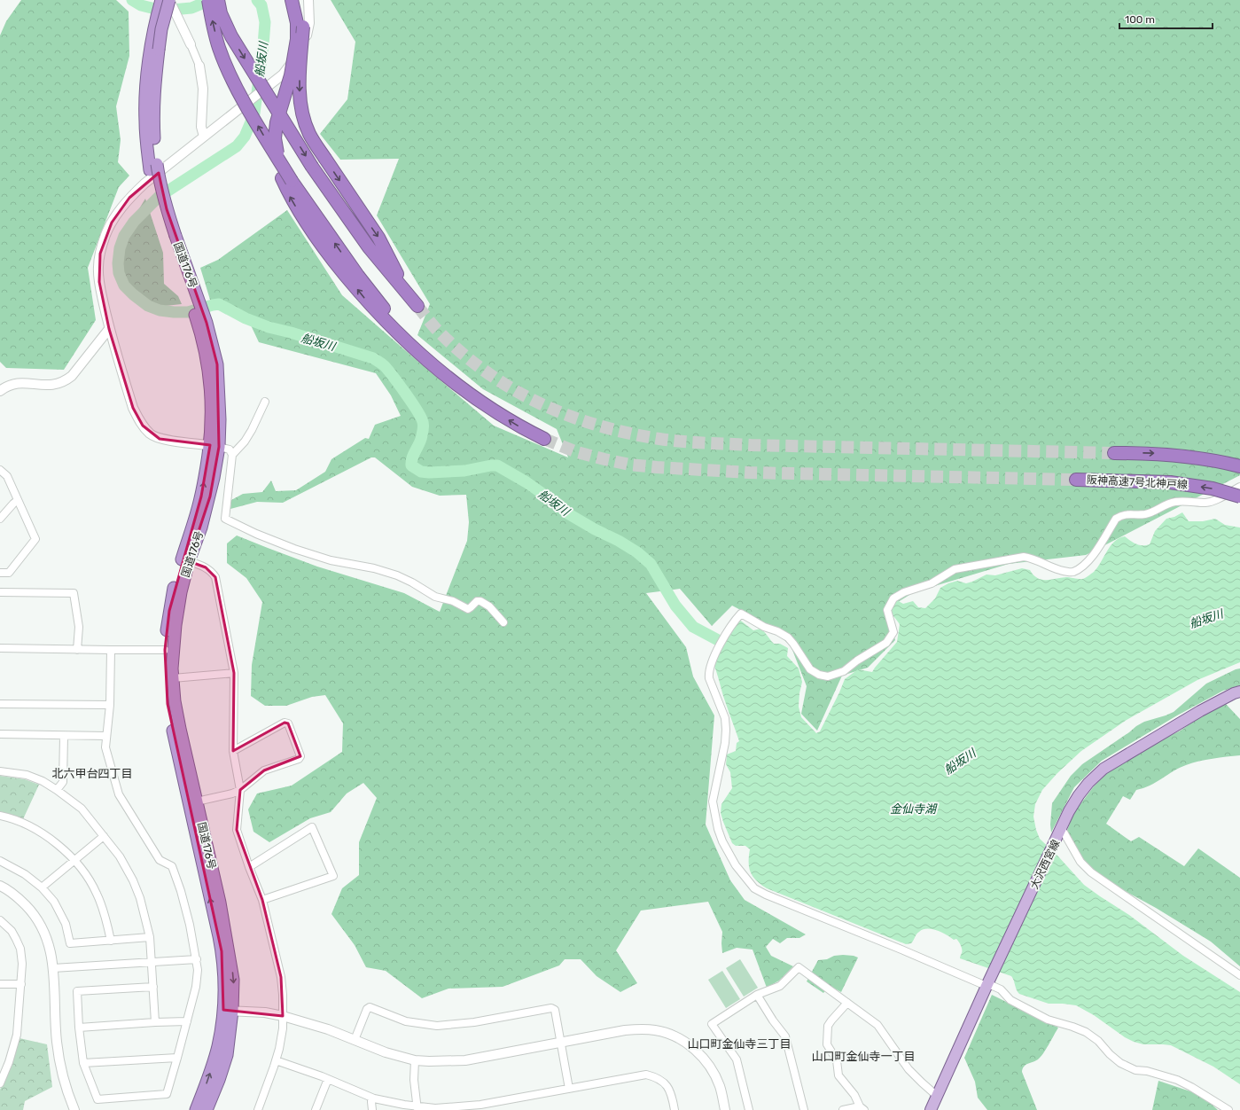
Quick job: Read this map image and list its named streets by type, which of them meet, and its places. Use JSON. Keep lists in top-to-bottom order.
{
  "streets": {
    "highway": ["国道176号", "阪神高速7号北神戸線"],
    "main road": ["大沢西宮線"]
  },
  "districts": ["北六甲台四丁目", "山口町金仙寺三丁目", "山口町金仙寺一丁目"],
  "water": ["船坂川", "金仙寺湖"],
  "scale_bar": "100 m"
}
